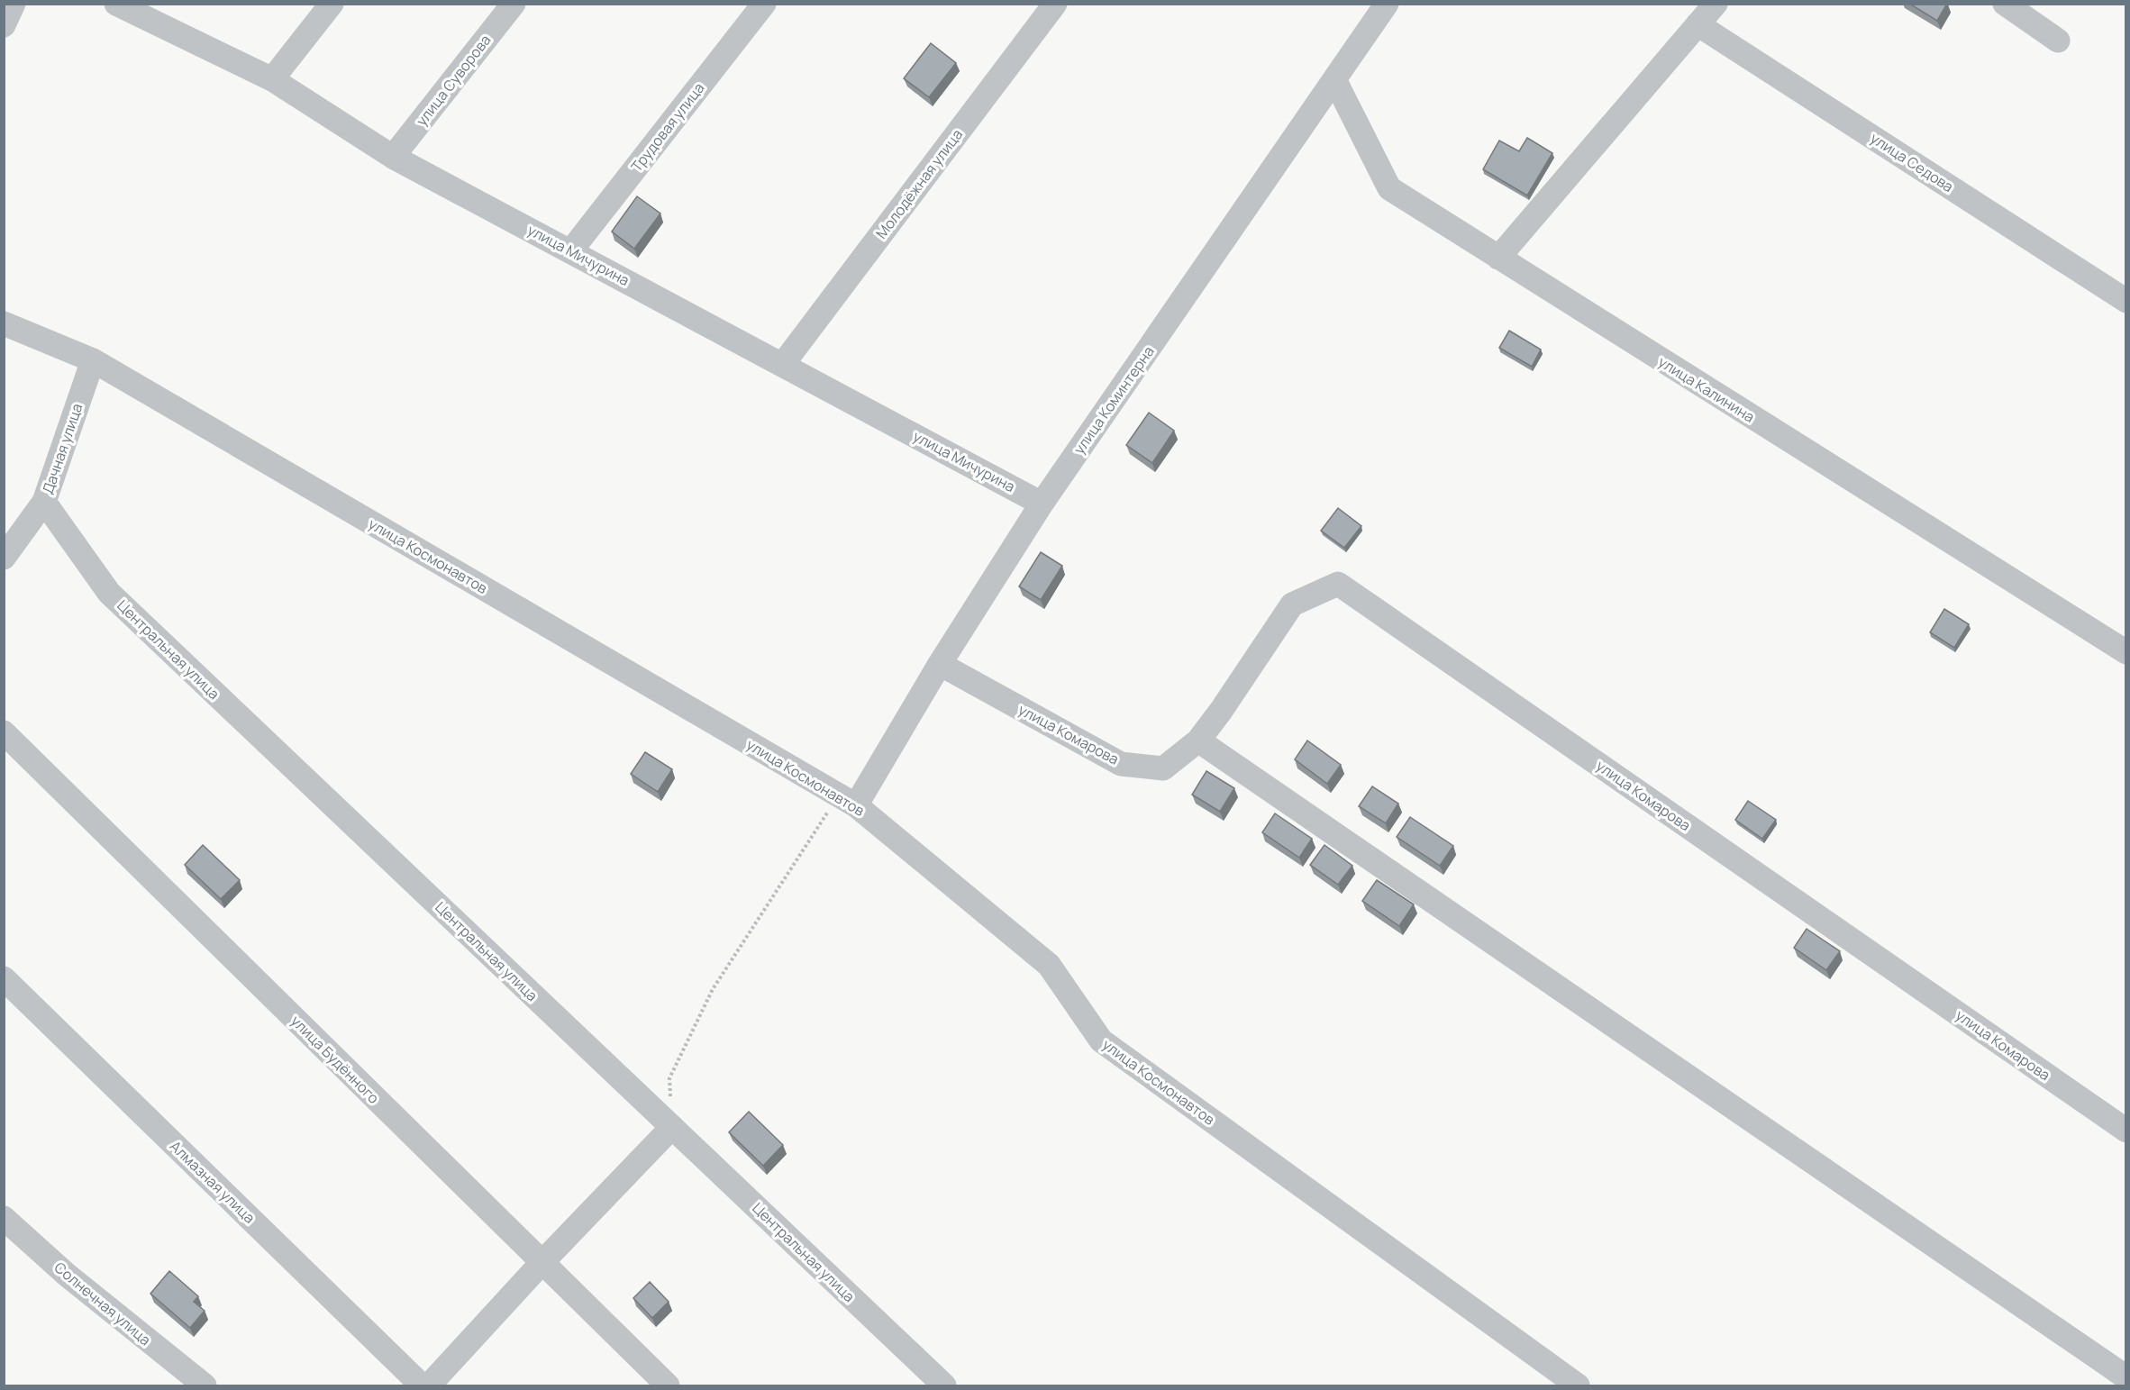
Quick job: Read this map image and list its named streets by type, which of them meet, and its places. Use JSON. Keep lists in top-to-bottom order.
{
  "streets": {
    "street": [
      "улица Суворова",
      "Трудовая улица",
      "улица Седова",
      "Молодёжная улица",
      "улица Мичурина",
      "улица Калинина",
      "улица Коминтерна",
      "Дачная улица",
      "улица Космонавтов",
      "Центральная улица",
      "улица Комарова",
      "улица Будённого",
      "Алмазная улица",
      "Солнечная улица"
    ]
  },
  "crossings": [
    ["улица Суворова", "улица Мичурина"],
    ["Трудовая улица", "улица Мичурина"],
    ["Молодёжная улица", "улица Мичурина"],
    ["улица Мичурина", "улица Коминтерна"],
    ["улица Калинина", "улица Коминтерна"],
    ["улица Коминтерна", "улица Космонавтов"],
    ["улица Коминтерна", "улица Комарова"],
    ["Дачная улица", "улица Космонавтов"],
    ["Дачная улица", "Центральная улица"]
  ]
}
